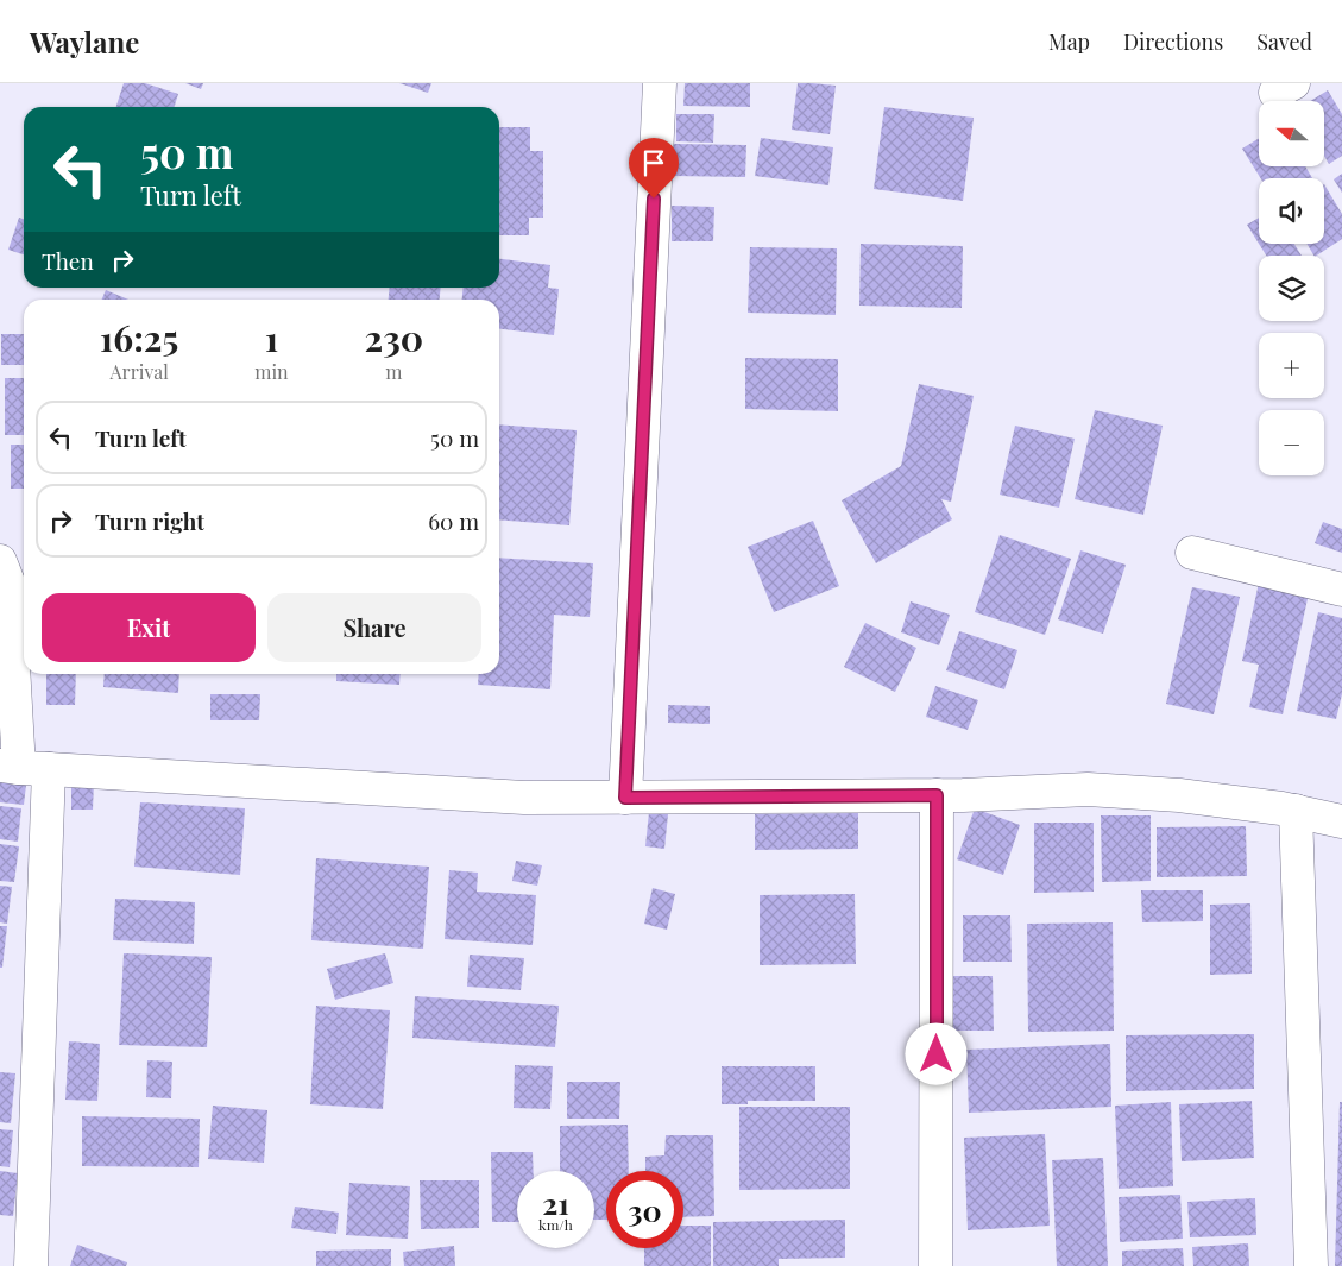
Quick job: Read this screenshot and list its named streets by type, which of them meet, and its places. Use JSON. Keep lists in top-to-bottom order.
{
  "north": "left",
  "page": {
    "header": "Waylane",
    "nav": ["Map", "Directions", "Saved"],
    "map_buttons": ["+", "−"],
    "turn": ["50 m", "Turn left"],
    "then": "Then",
    "eta": [
      "16:25",
      "Arrival",
      "1",
      "min",
      "230",
      "m"
    ],
    "list": [
      {
        "name": "Turn left",
        "value": "50 m"
      },
      {
        "name": "Turn right",
        "value": "60 m"
      }
    ],
    "buttons": ["Exit", "Share"],
    "speed": "21 km/h",
    "limit": "30"
  }
}
